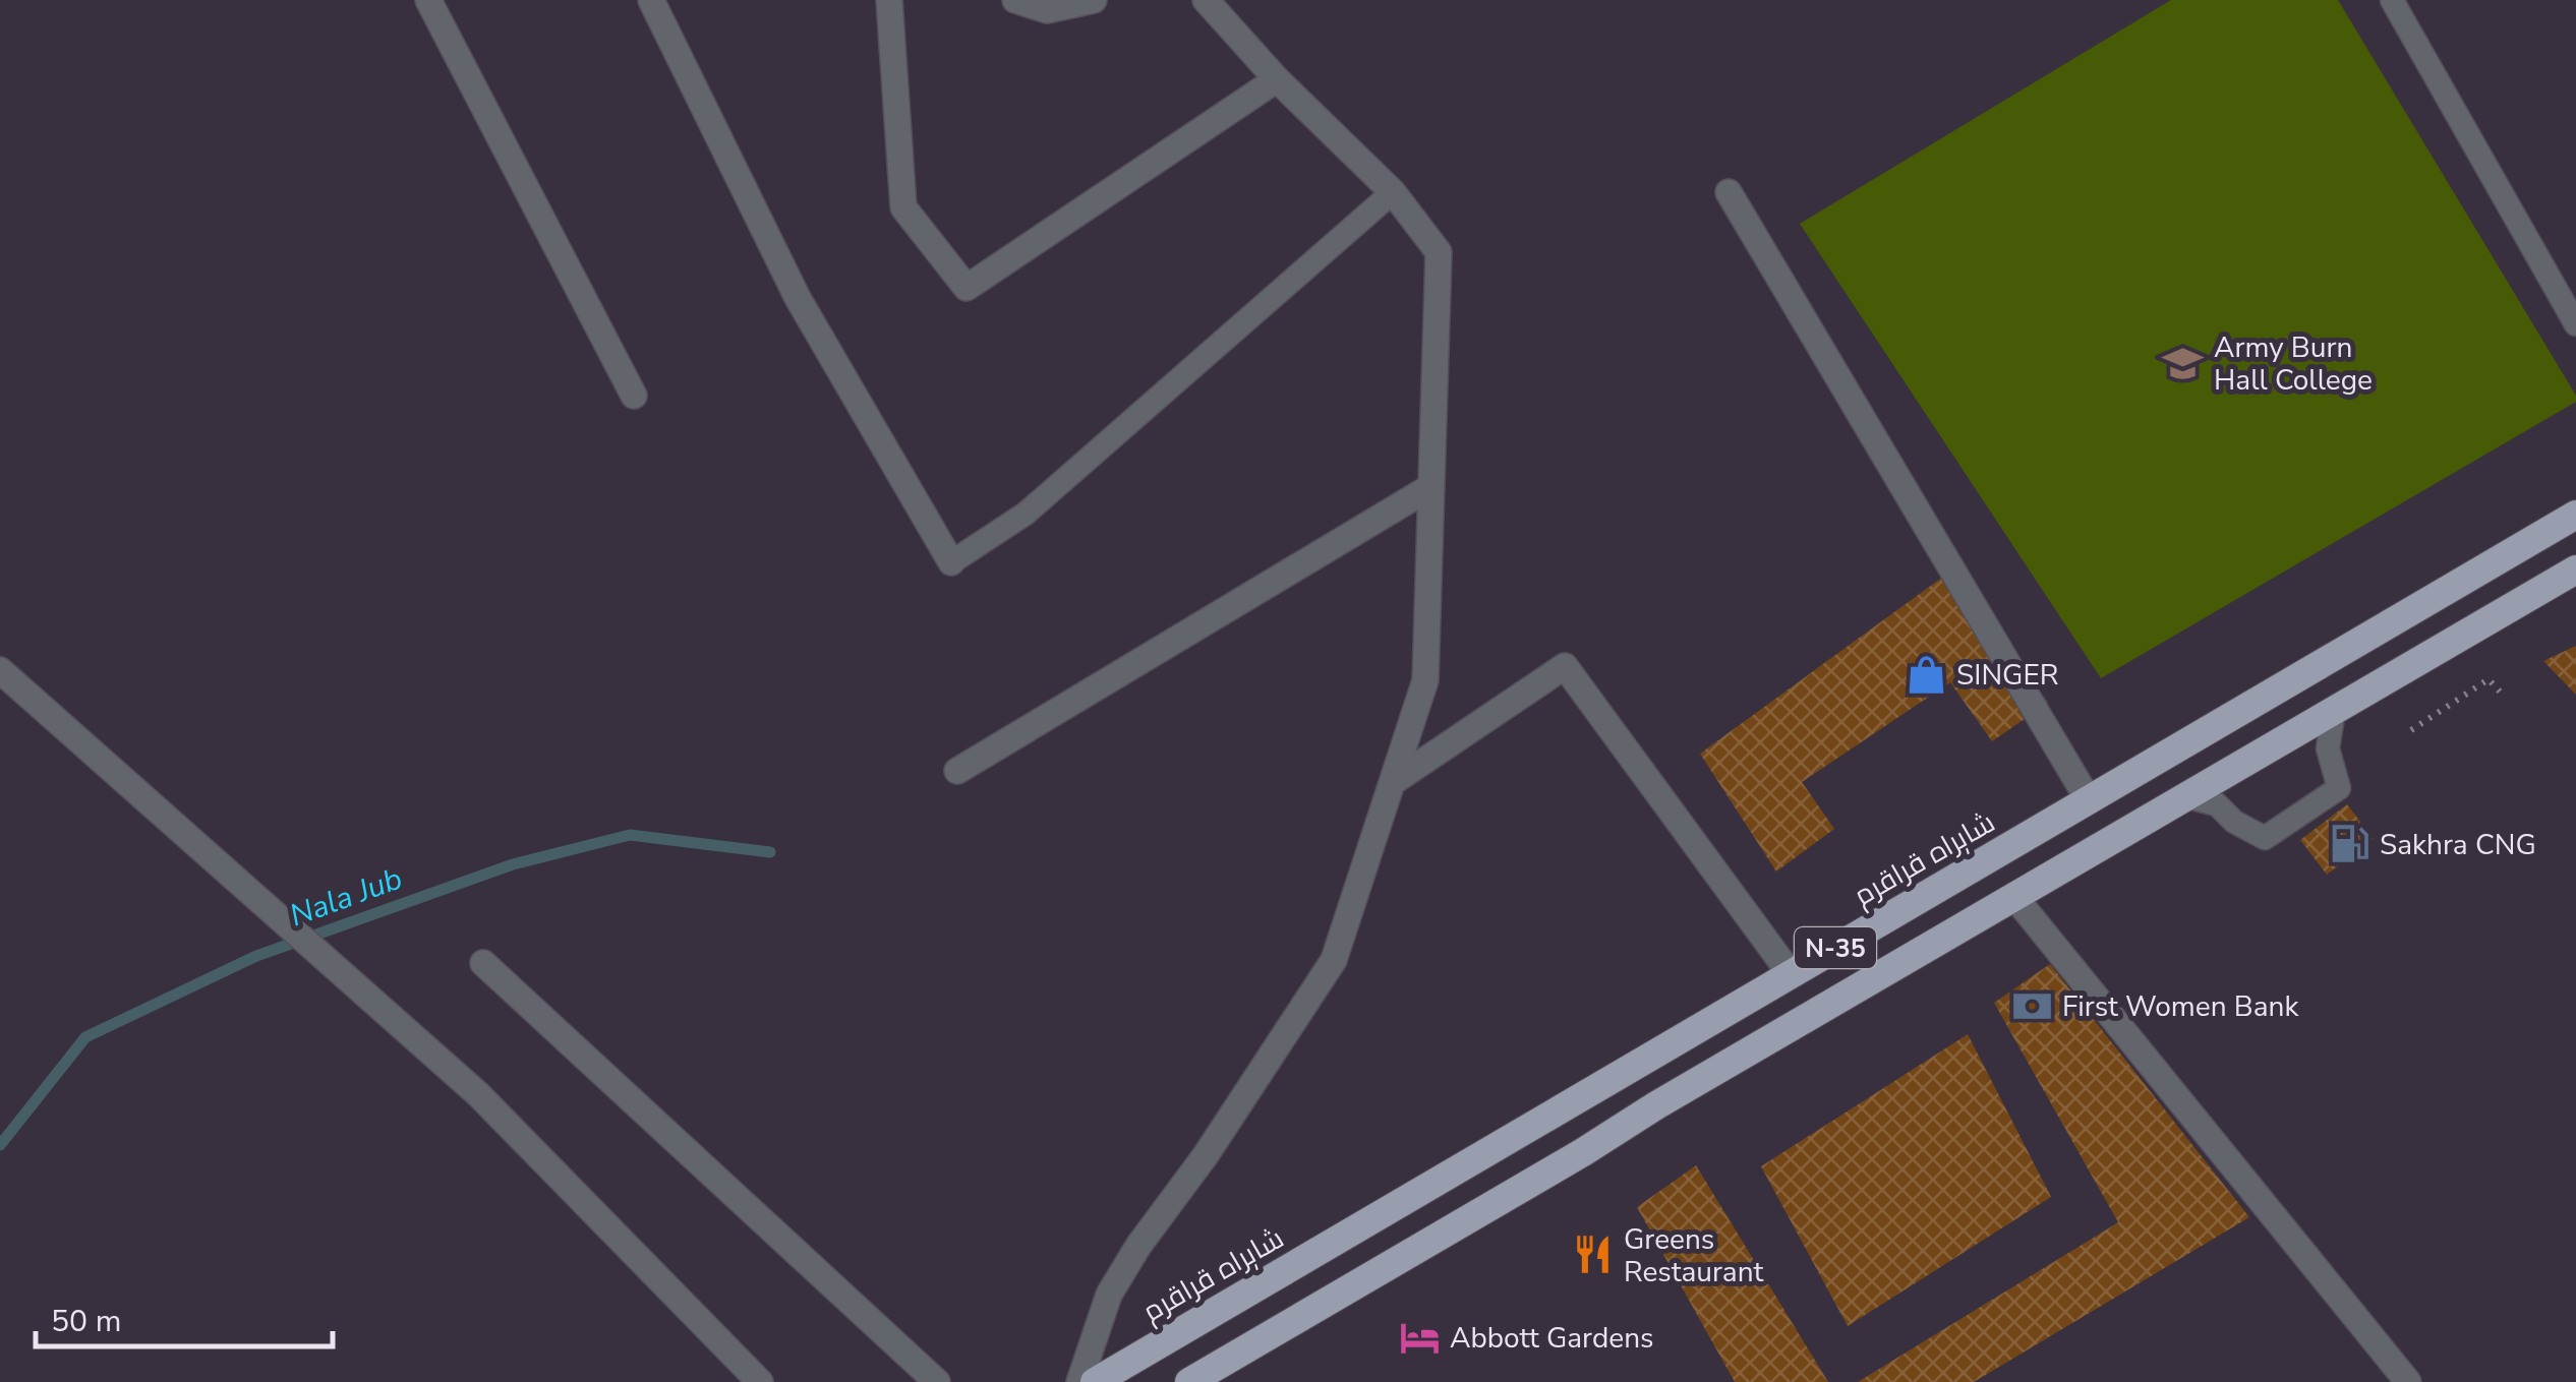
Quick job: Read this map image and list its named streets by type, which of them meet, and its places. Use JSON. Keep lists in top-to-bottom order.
{
  "streets": {
    "highway": ["شاہراہ قراقرم", "N-35"]
  },
  "water": ["Nala Jub"],
  "places": {
    "school or university": ["Army Burn Hall College"],
    "shop": ["SINGER"],
    "fuel station": ["Sakhra CNG"],
    "bank": ["First Women Bank"],
    "restaurant": ["Greens Restaurant"],
    "hotel": ["Abbott Gardens"]
  },
  "scale_bar": "50 m"
}
